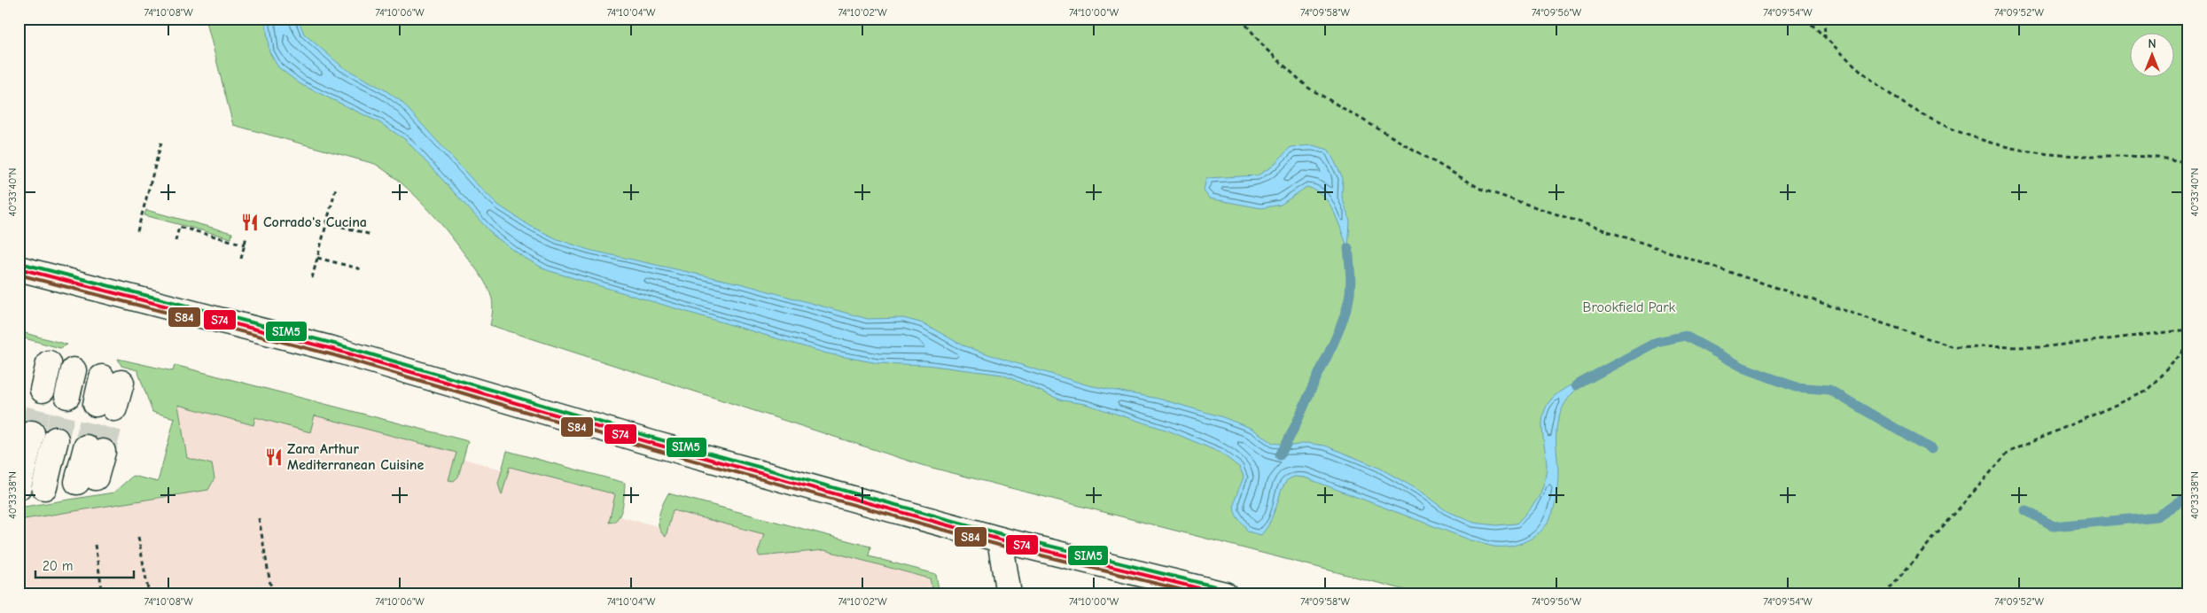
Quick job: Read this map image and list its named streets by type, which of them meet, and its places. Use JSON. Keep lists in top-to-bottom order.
{
  "parks": ["Brookfield Park"],
  "places": {
    "restaurant": ["Corrado's Cucina", "Zara Arthur Mediterranean Cuisine"]
  },
  "lines": ["transit line SIM5", "transit line S74", "transit line S84"],
  "scale_bar": "20 m",
  "north": "top",
  "coordinates": [
    "74°10'08\"W",
    "74°10'06\"W",
    "74°10'04\"W",
    "74°10'02\"W",
    "74°10'00\"W",
    "74°09'58\"W",
    "74°09'56\"W",
    "74°09'54\"W",
    "74°09'52\"W",
    "40°33'40\"N",
    "40°33'38\"N"
  ]
}
